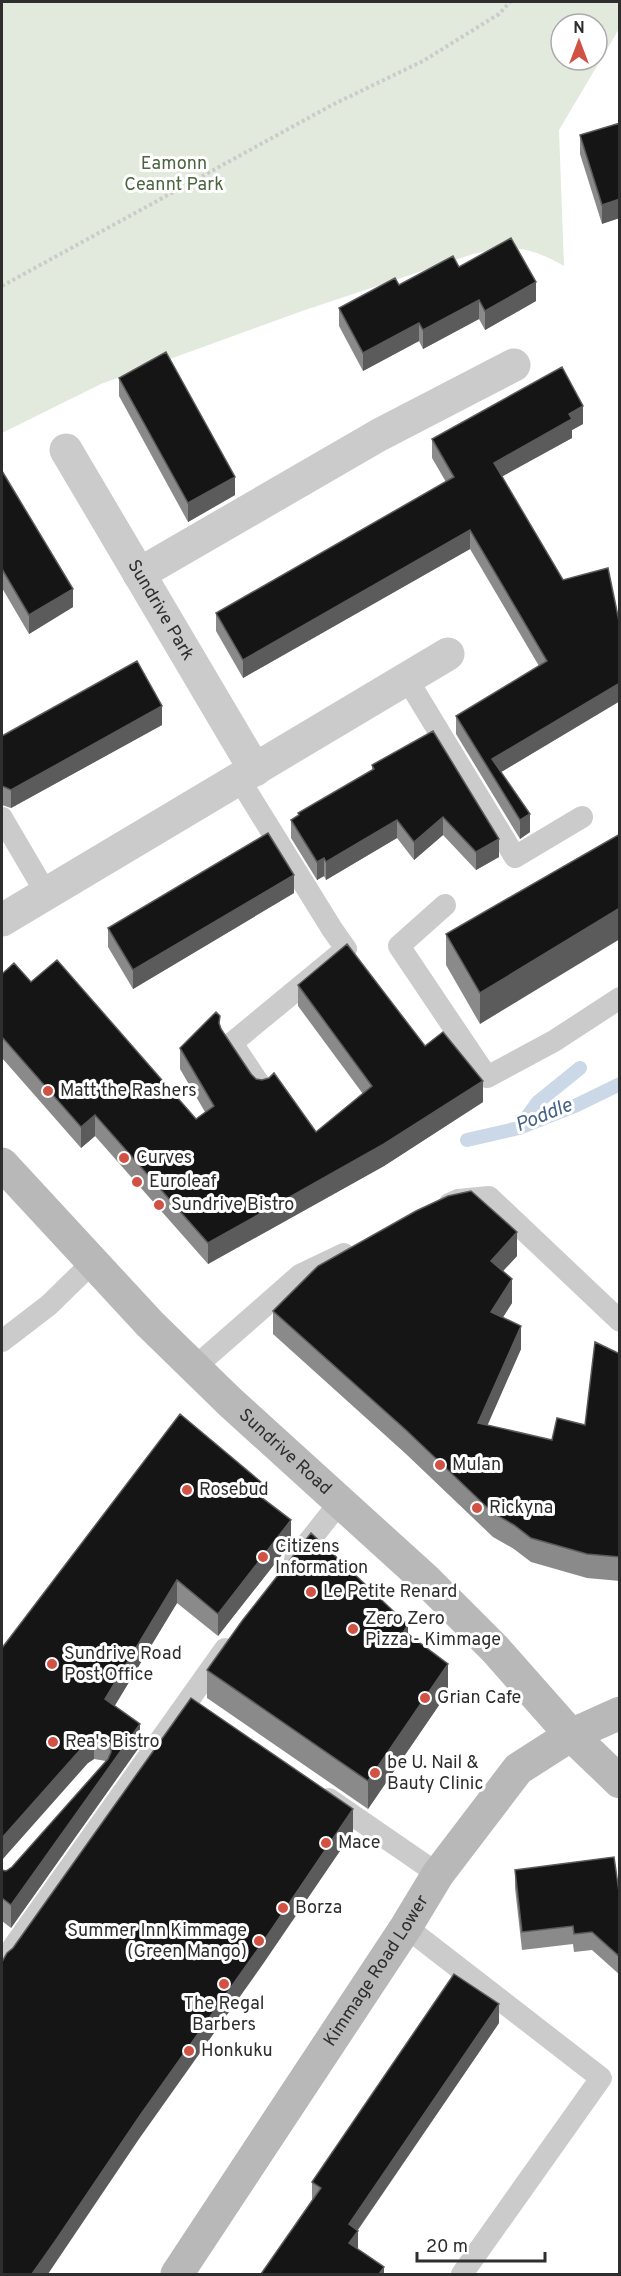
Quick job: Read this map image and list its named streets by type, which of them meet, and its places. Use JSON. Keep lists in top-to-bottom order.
{
  "streets": {
    "street": ["Sundrive Park", "Sundrive Road", "Kimmage Road Lower"]
  },
  "crossings": [
    ["Sundrive Road", "Kimmage Road Lower"]
  ],
  "water": ["Poddle"],
  "parks": ["Eamonn Ceannt Park"],
  "places": [
    "Matt the Rashers",
    "Curves",
    "Euroleaf",
    "Sundrive Bistro",
    "Mulan",
    "Rosebud",
    "Rickyna",
    "Citizens Information",
    "Le Petite Renard",
    "Zero Zero Pizza - Kimmage",
    "Sundrive Road Post Office",
    "Grian Cafe",
    "Rea's Bistro",
    "be U. Nail & Bauty Clinic",
    "Mace",
    "Borza",
    "Summer Inn Kimmage (Green Mango)",
    "The Regal Barbers",
    "Honkuku"
  ],
  "scale_bar": "20 m",
  "north": "top"
}
